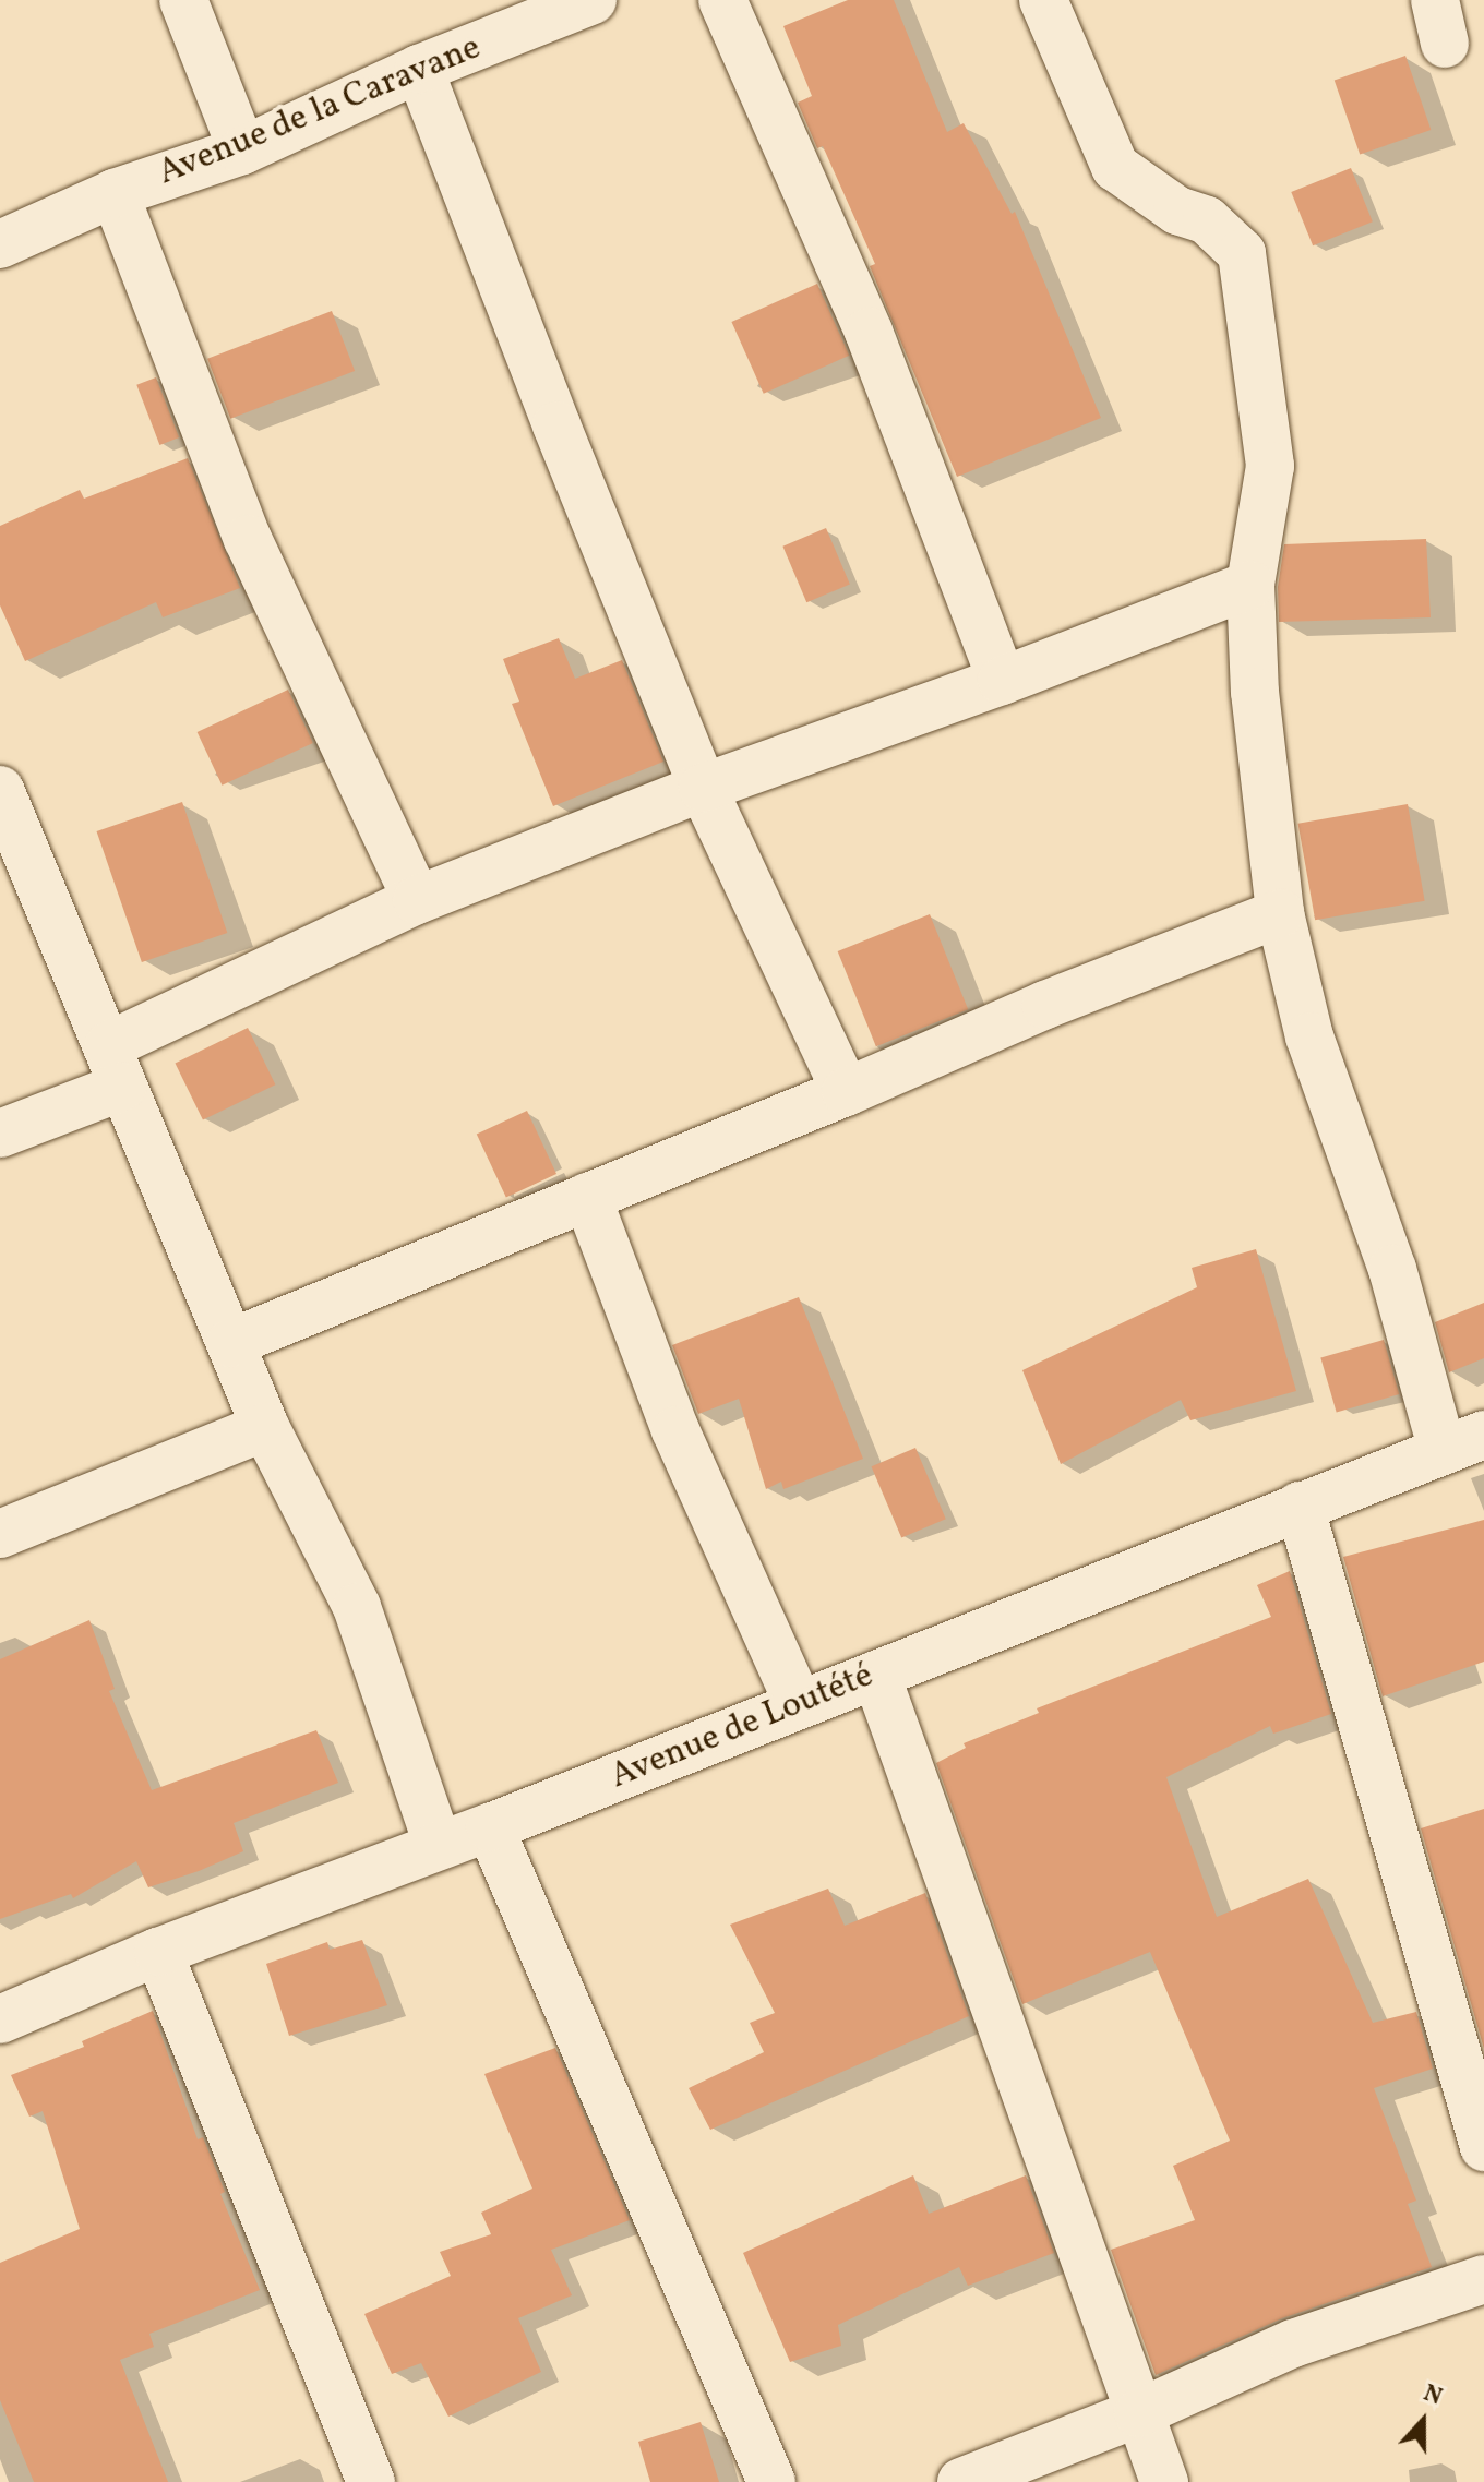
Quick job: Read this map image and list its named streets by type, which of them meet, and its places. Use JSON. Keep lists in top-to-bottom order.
{
  "streets": {
    "street": ["Avenue de la Caravane", "Avenue de Loutété"]
  },
  "north": "top"
}
